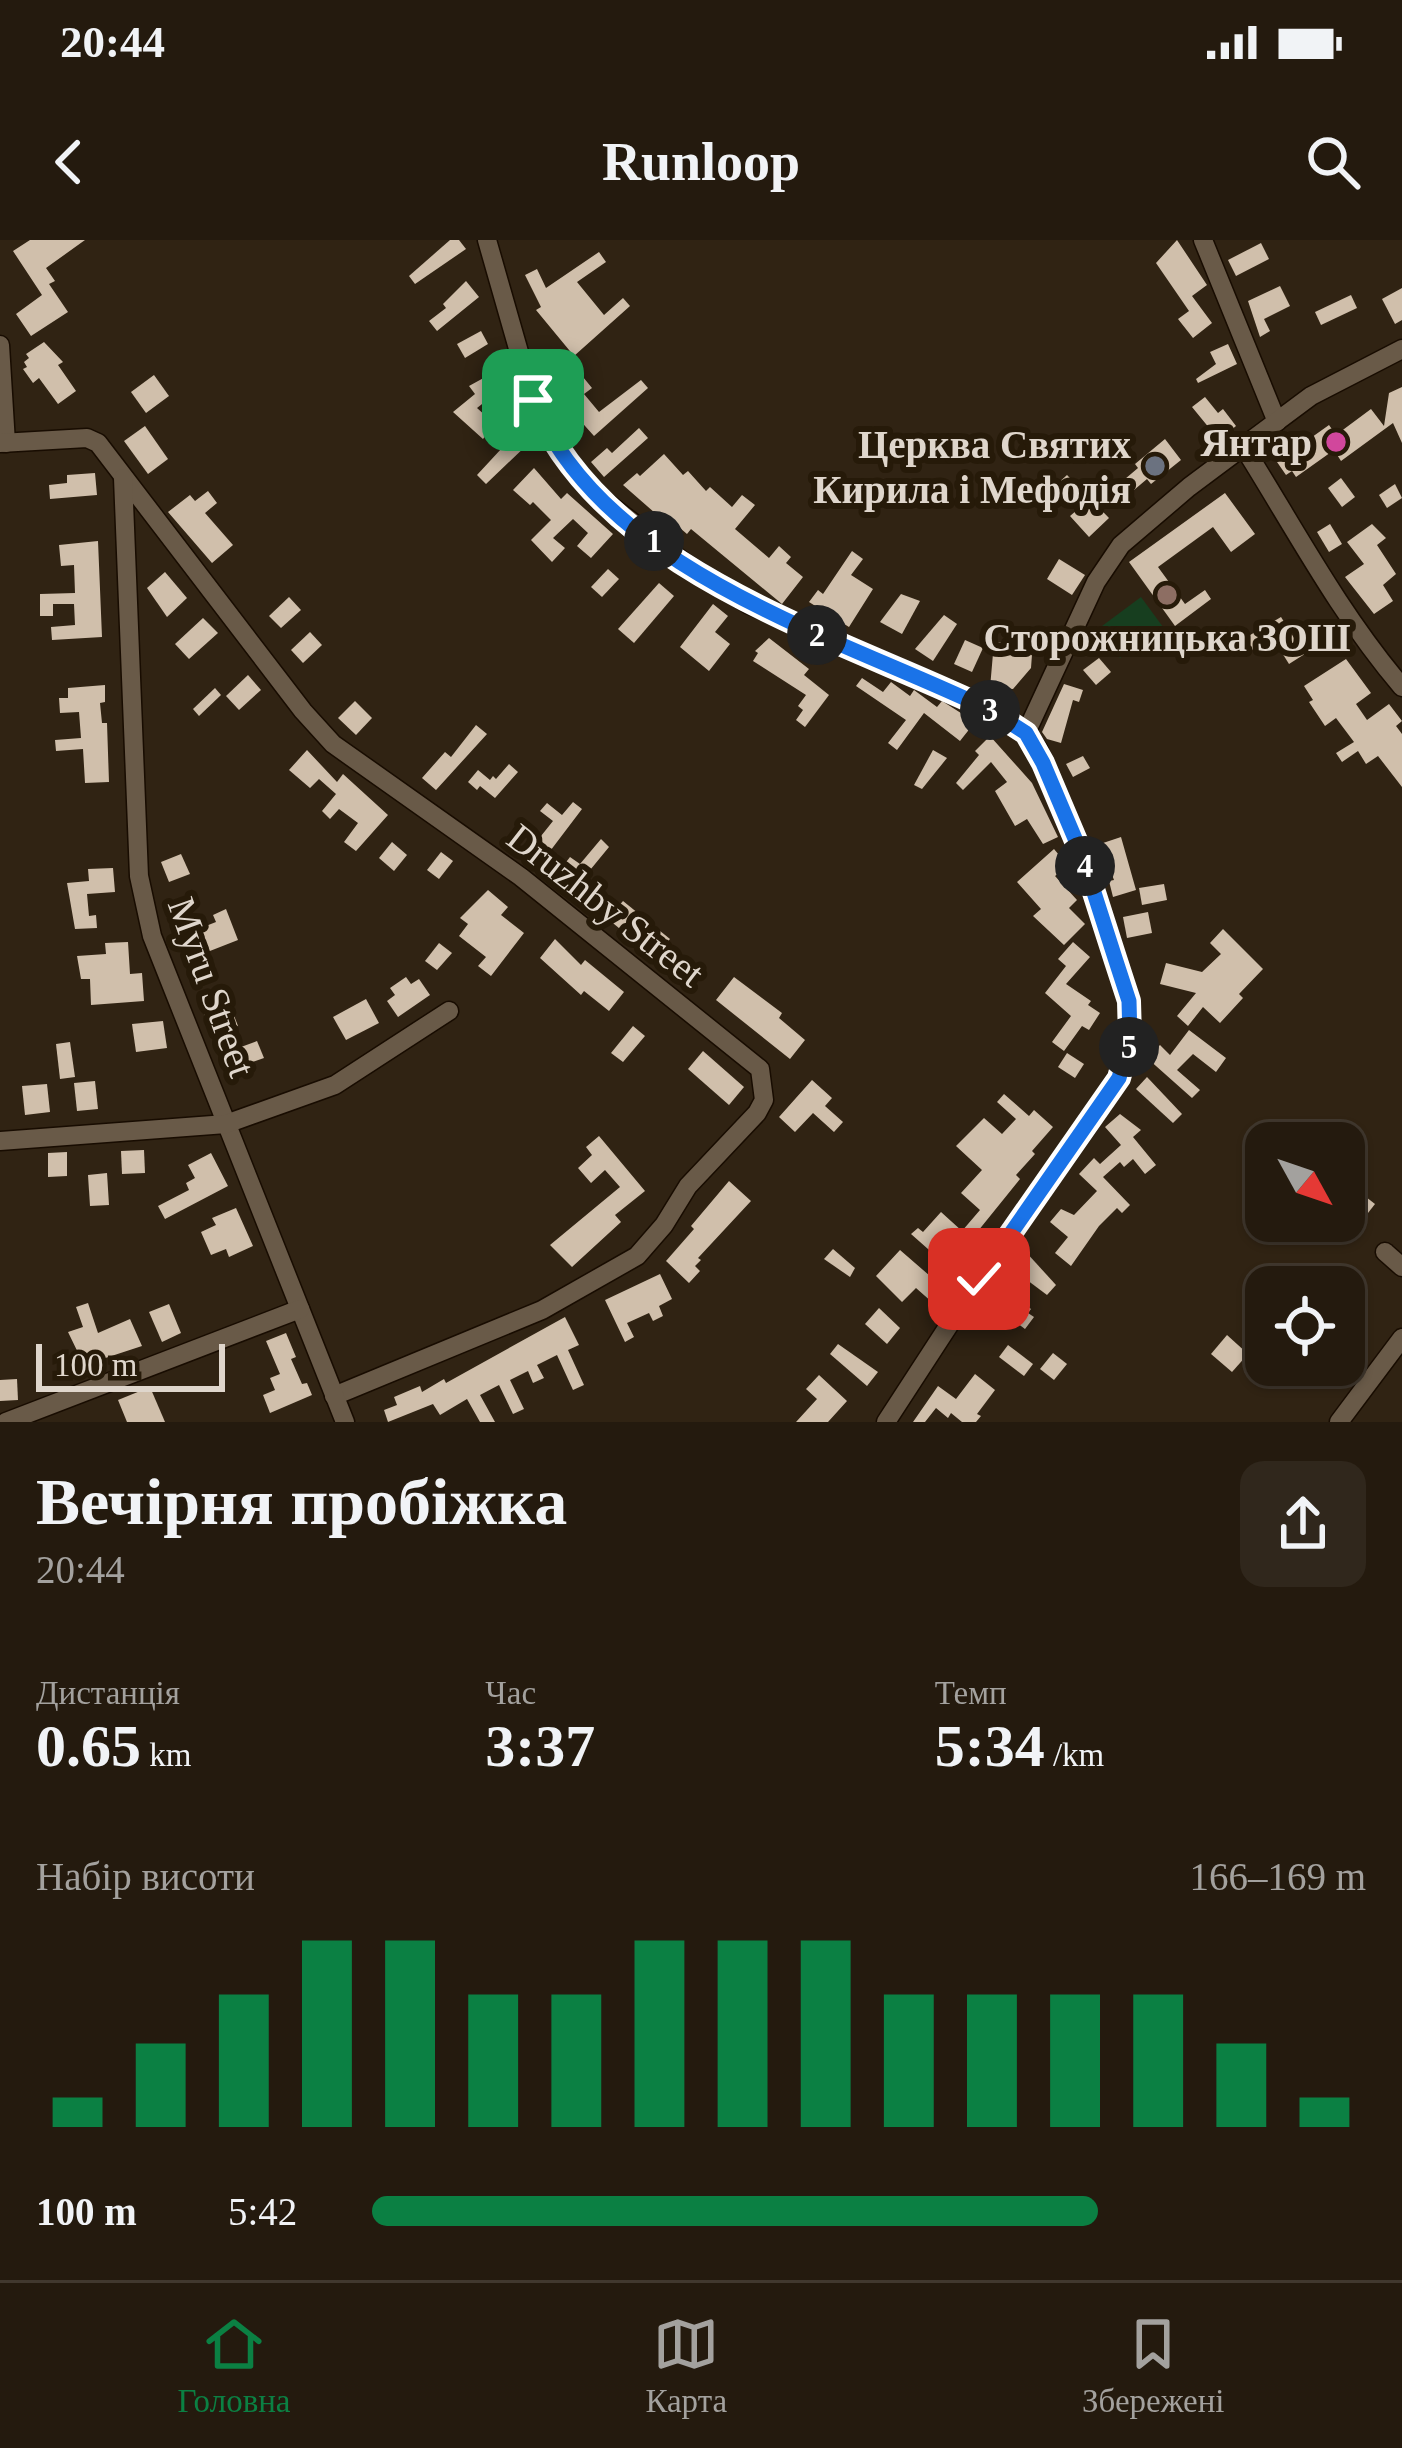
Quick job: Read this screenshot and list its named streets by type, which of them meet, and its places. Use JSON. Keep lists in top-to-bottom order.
{
  "streets": {
    "street": ["Druzhby Street", "Myru Street"]
  },
  "crossings": [
    ["Druzhby Street", "Myru Street"]
  ],
  "places": ["Янтар", "Церква Святих Кирила і Мефодія", "Сторожницька ЗОШ"],
  "scale_bar": "100 m",
  "north": "bottom right",
  "page": {
    "status": "20:44",
    "header": "Runloop",
    "pins": [
      "1",
      "2",
      "3",
      "4",
      "5"
    ],
    "scale": "100 m",
    "heading": ["Вечірня пробіжка", "20:44"],
    "stats": [
      ["Дистанція", "0.65 km"],
      ["Час", "3:37"],
      ["Темп", "5:34 /km"]
    ],
    "chart": ["Набір висоти", "166–169 m"],
    "list": [
      {
        "name": "100 m",
        "note": "5:42"
      }
    ],
    "tabs": ["Головна", "Карта", "Збережені"]
  }
}
